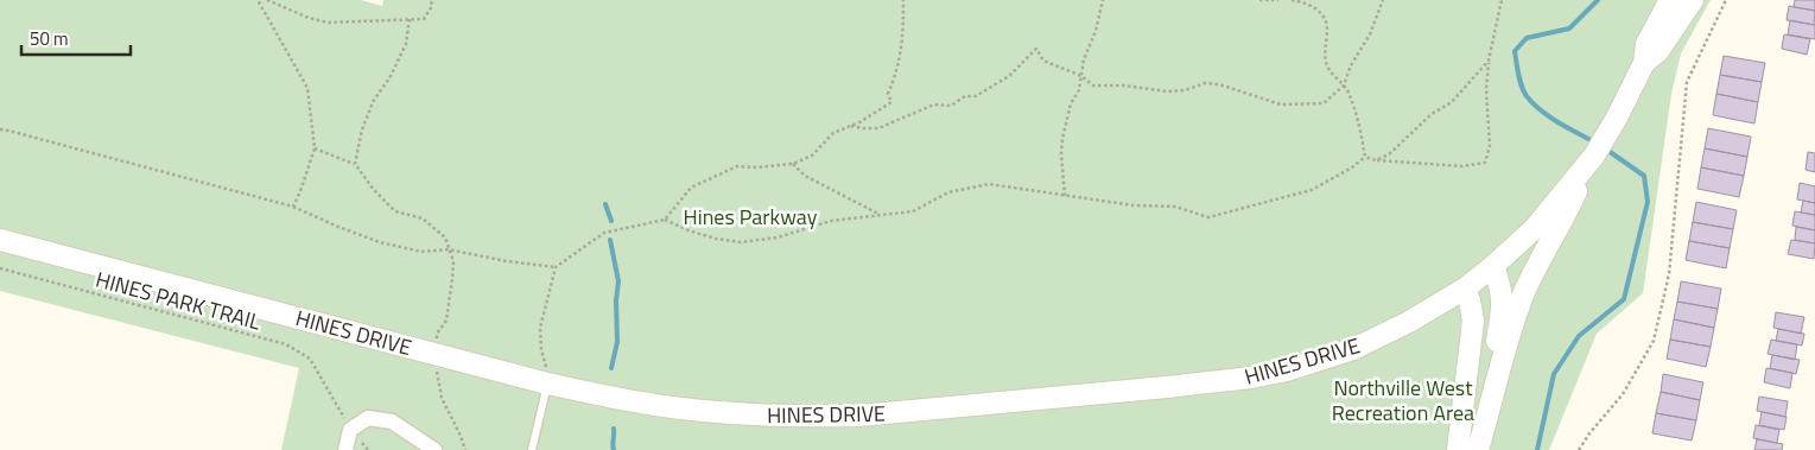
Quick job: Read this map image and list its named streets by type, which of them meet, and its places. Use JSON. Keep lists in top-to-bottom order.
{
  "streets": {
    "street": ["HINES DRIVE"],
    "path": ["HINES PARK TRAIL"]
  },
  "parks": ["Hines Parkway", "Northville West Recreation Area"],
  "scale_bar": "50 m"
}
